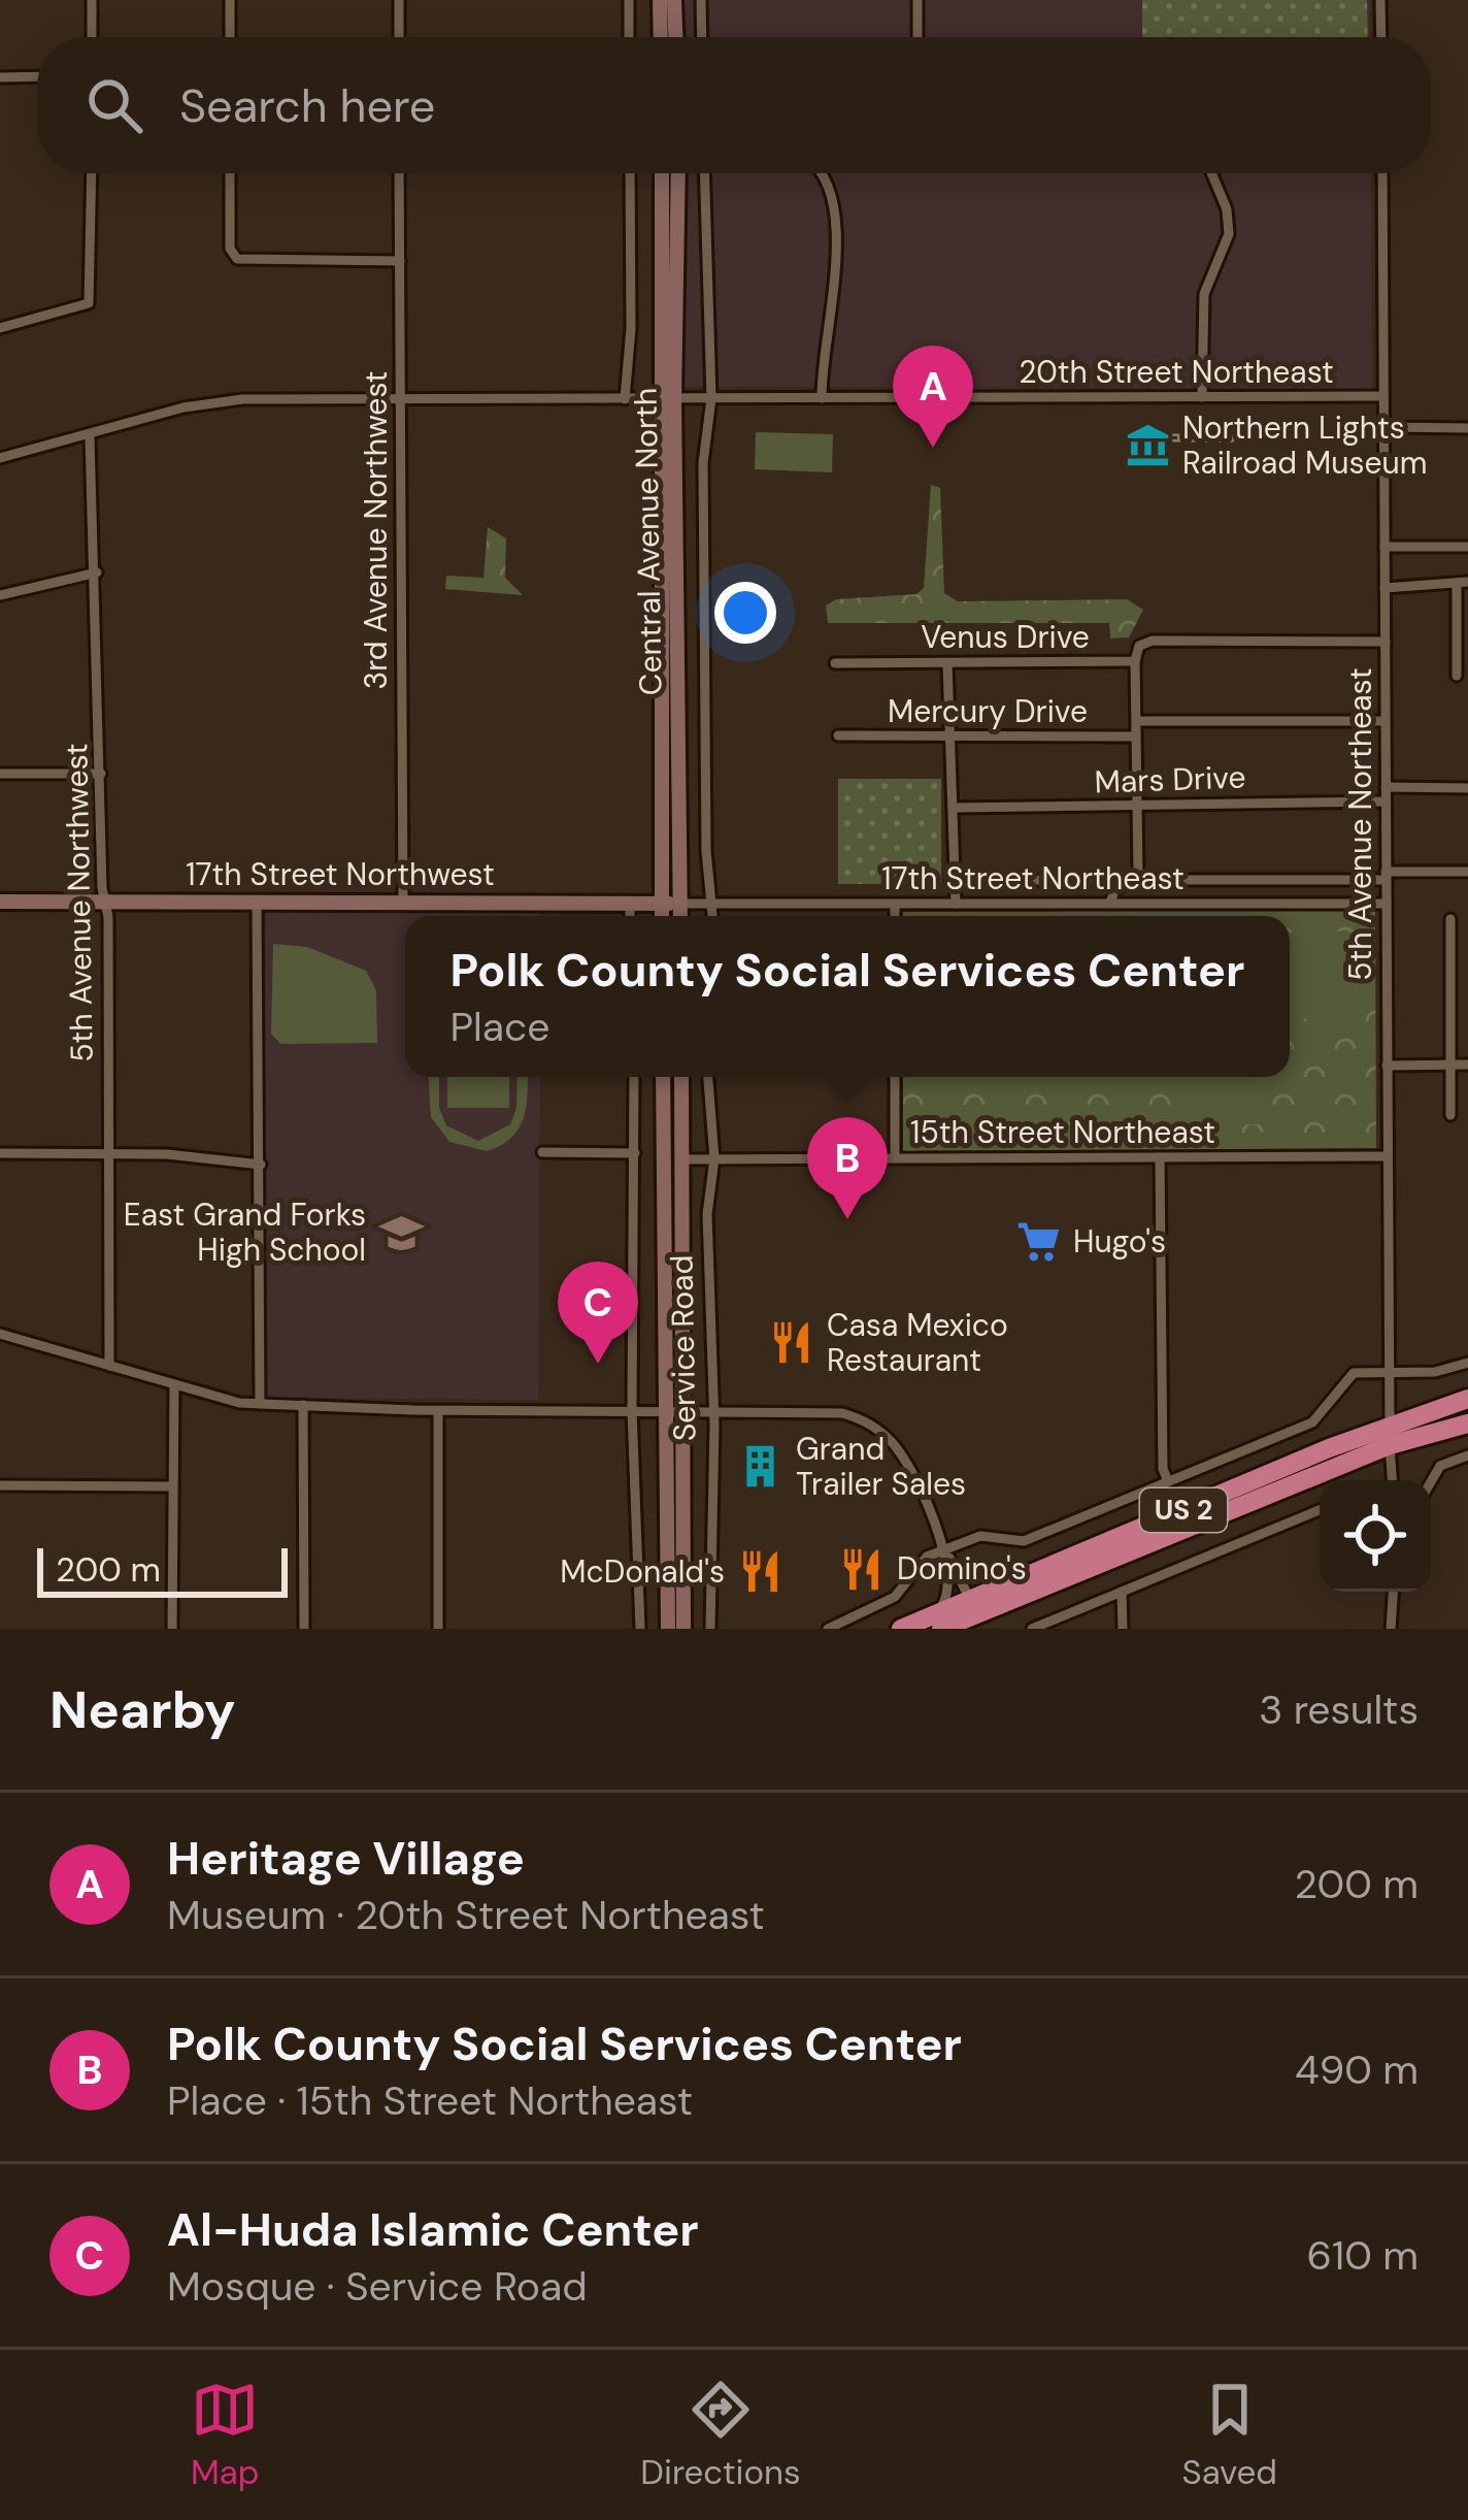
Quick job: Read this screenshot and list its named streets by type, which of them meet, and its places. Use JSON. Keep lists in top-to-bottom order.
{
  "streets": {
    "highway": ["US 2"],
    "main road": ["Central Avenue North", "17th Street Northwest"],
    "street": [
      "20th Street Northeast",
      "3rd Avenue Northwest",
      "Venus Drive",
      "Mercury Drive",
      "Mars Drive",
      "5th Avenue Northeast",
      "17th Street Northeast",
      "5th Avenue Northwest",
      "15th Street Northeast",
      "Service Road"
    ]
  },
  "crossings": [
    ["20th Street Northeast", "3rd Avenue Northwest"],
    ["20th Street Northeast", "Central Avenue North"],
    ["20th Street Northeast", "5th Avenue Northeast"],
    ["20th Street Northeast", "5th Avenue Northwest"],
    ["3rd Avenue Northwest", "17th Street Northwest"],
    ["Central Avenue North", "17th Street Northwest"],
    ["Central Avenue North", "17th Street Northeast"],
    ["Venus Drive", "5th Avenue Northeast"],
    ["Mars Drive", "5th Avenue Northeast"],
    ["5th Avenue Northeast", "17th Street Northeast"],
    ["5th Avenue Northeast", "15th Street Northeast"],
    ["5th Avenue Northeast", "US 2"],
    ["17th Street Northwest", "17th Street Northeast"],
    ["17th Street Northwest", "5th Avenue Northwest"],
    ["15th Street Northeast", "Service Road"]
  ],
  "places": {
    "museum": ["Northern Lights Railroad Museum"],
    "school or university": ["East Grand Forks High School"],
    "supermarket": ["Hugo's"],
    "restaurant": ["Casa Mexico Restaurant", "Domino's", "McDonald's"],
    "building": ["Grand Trailer Sales"]
  },
  "scale_bar": "200 m",
  "page": {
    "search": "Search here",
    "pins": ["A", "B", "C"],
    "popup": ["Polk County Social Services Center", "Place"],
    "scale": "200 m",
    "heading": ["Nearby", "3 results"],
    "list": [
      {
        "mark": "A",
        "name": "Heritage Village",
        "note": "Museum · 20th Street Northeast",
        "value": "200 m"
      },
      {
        "mark": "B",
        "name": "Polk County Social Services Center",
        "note": "Place · 15th Street Northeast",
        "value": "490 m"
      },
      {
        "mark": "C",
        "name": "Al-Huda Islamic Center",
        "note": "Mosque · Service Road",
        "value": "610 m"
      }
    ],
    "nav": ["Map", "Directions", "Saved"]
  }
}
